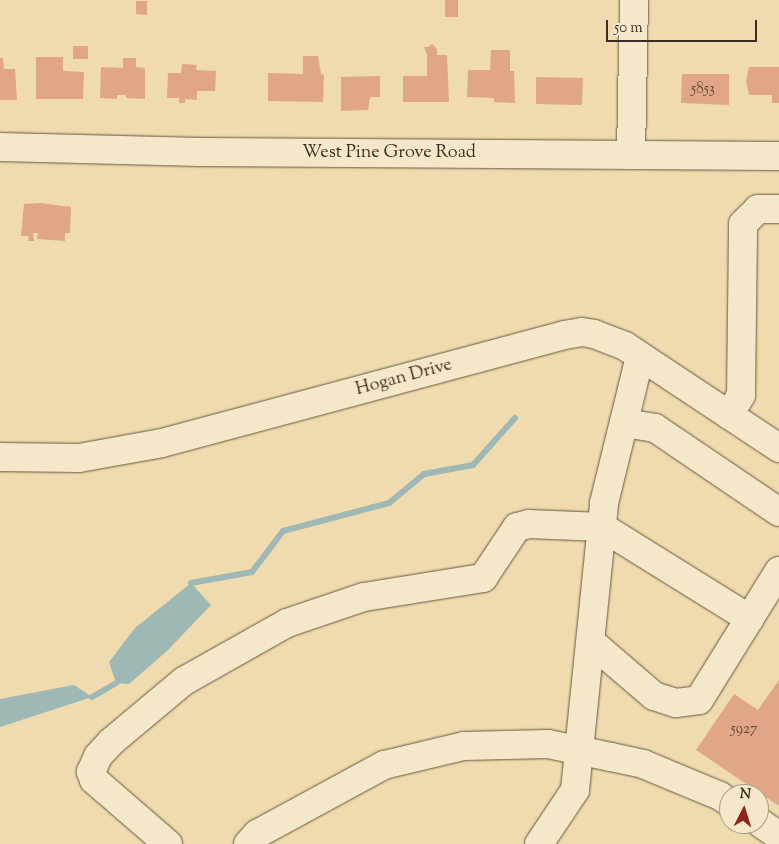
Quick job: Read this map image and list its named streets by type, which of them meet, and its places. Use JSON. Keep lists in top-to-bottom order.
{
  "streets": {
    "street": ["West Pine Grove Road", "Hogan Drive"]
  },
  "house_numbers": ["5853", "5927"],
  "scale_bar": "50 m",
  "north": "top"
}
